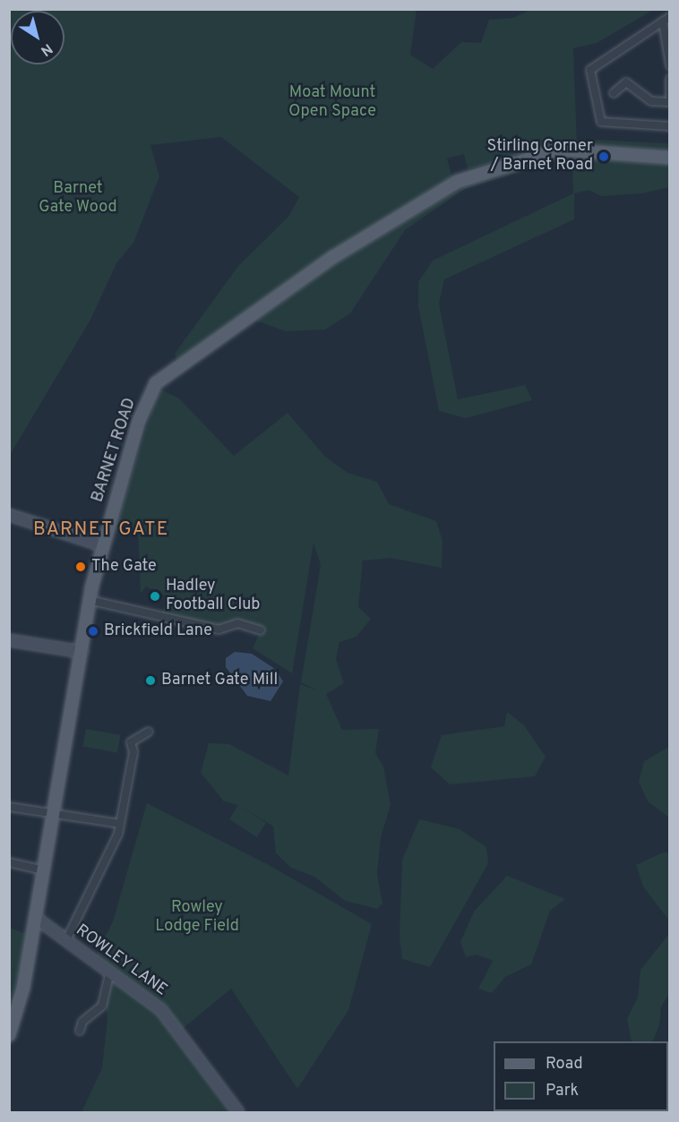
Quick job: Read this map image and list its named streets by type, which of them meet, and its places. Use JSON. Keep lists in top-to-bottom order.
{
  "streets": {
    "main road": ["BARNET ROAD"],
    "street": ["ROWLEY LANE"]
  },
  "crossings": [
    ["BARNET ROAD", "ROWLEY LANE"]
  ],
  "districts": ["BARNET GATE"],
  "parks": ["Moat Mount Open Space", "Barnet Gate Wood", "Rowley Lodge Field"],
  "places": [
    "Stirling Corner / Barnet Road",
    "The Gate",
    "Hadley Football Club",
    "Brickfield Lane",
    "Barnet Gate Mill"
  ],
  "legend": ["Road", "Park"],
  "north": "bottom right"
}
